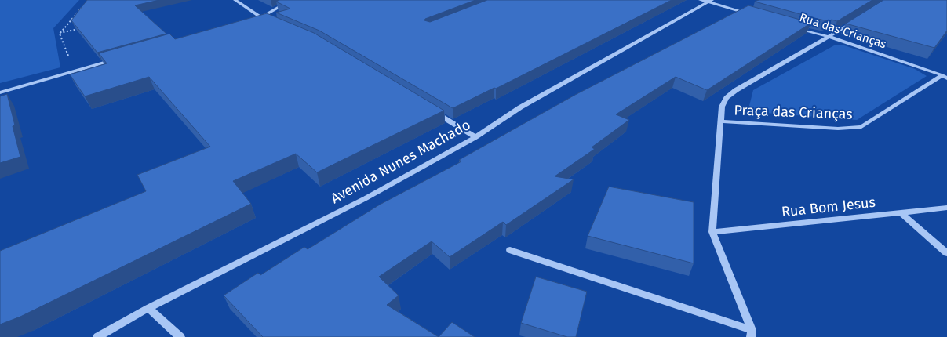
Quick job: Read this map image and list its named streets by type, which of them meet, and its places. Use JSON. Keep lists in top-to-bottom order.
{
  "streets": {
    "street": [
      "Rua das Crianças",
      "Praça das Crianças",
      "Avenida Nunes Machado",
      "Rua Bom Jesus"
    ]
  },
  "crossings": [
    ["Rua das Crianças", "Praça das Crianças"]
  ]
}
